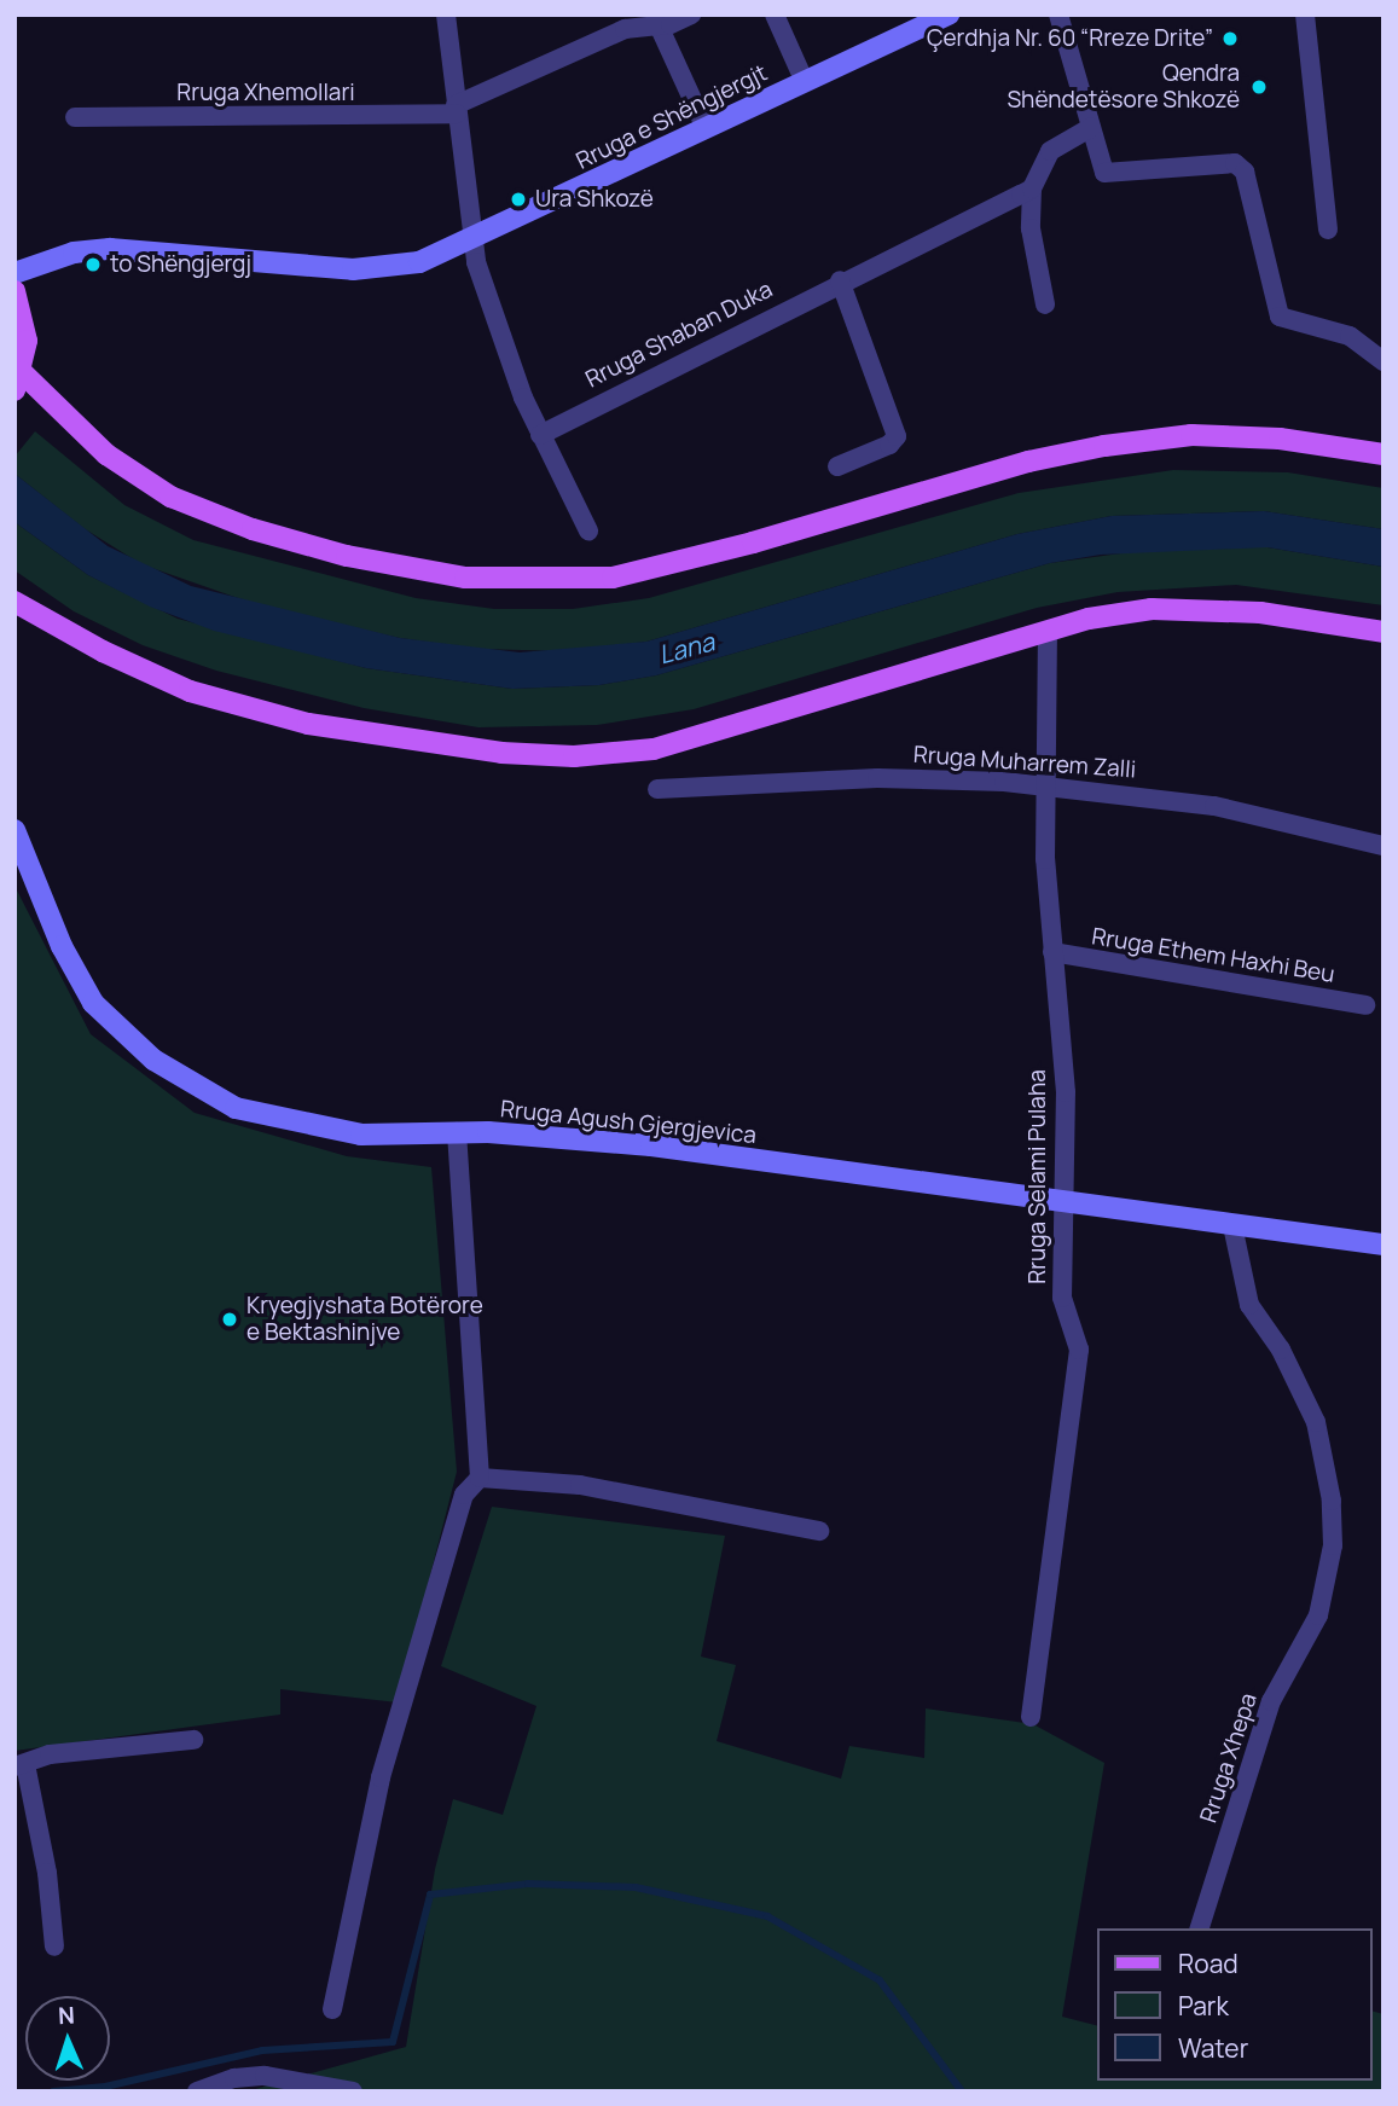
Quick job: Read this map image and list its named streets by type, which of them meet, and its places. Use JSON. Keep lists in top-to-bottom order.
{
  "streets": {
    "main road": ["Rruga e Shëngjergjt", "Rruga Agush Gjergjevica"],
    "street": [
      "Rruga Xhemollari",
      "Rruga Shaban Duka",
      "Rruga Muharrem Zalli",
      "Rruga Ethem Haxhi Beu",
      "Rruga Selami Pulaha",
      "Rruga Xhepa"
    ]
  },
  "crossings": [
    ["Rruga Muharrem Zalli", "Rruga Selami Pulaha"],
    ["Rruga Ethem Haxhi Beu", "Rruga Selami Pulaha"],
    ["Rruga Agush Gjergjevica", "Rruga Selami Pulaha"],
    ["Rruga Agush Gjergjevica", "Rruga Xhepa"]
  ],
  "water": ["Lana"],
  "places": [
    "Çerdhja Nr. 60 “Rreze Drite”",
    "Qendra Shëndetësore Shkozë",
    "Ura Shkozë",
    "to Shëngjergj",
    "Kryegjyshata Botërore e Bektashinjve"
  ],
  "legend": ["Road", "Park", "Water"],
  "north": "top"
}
